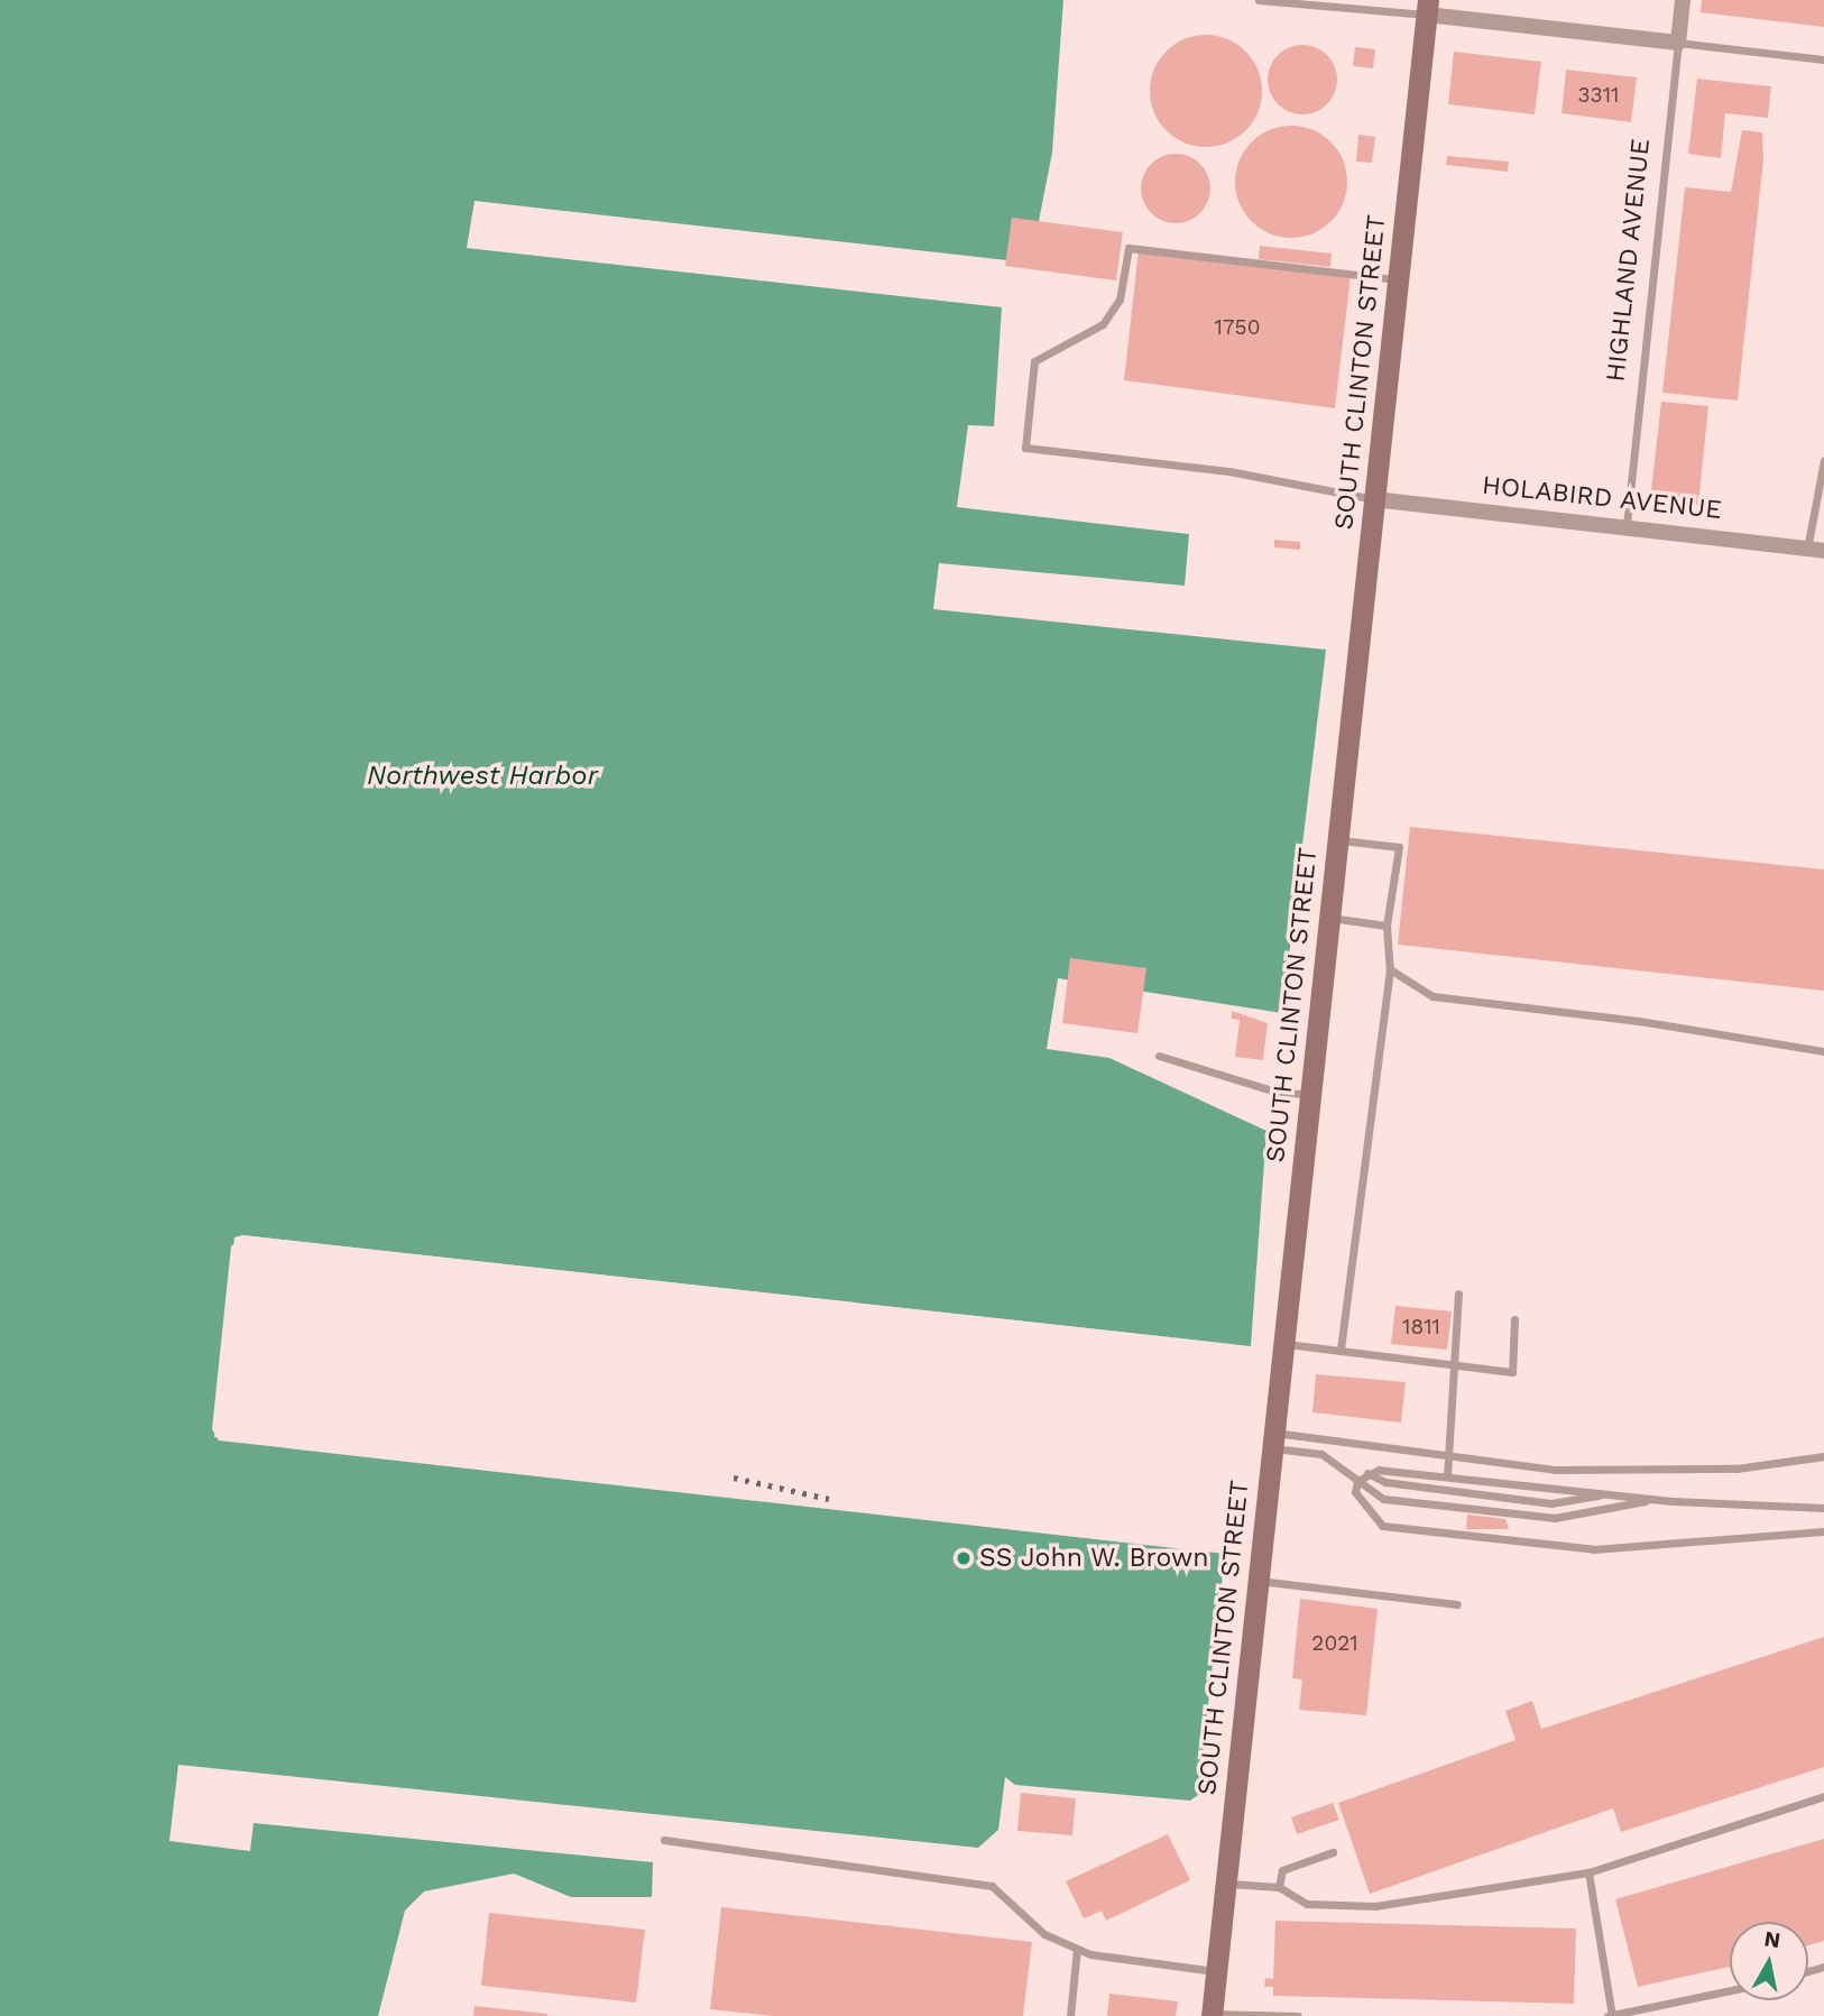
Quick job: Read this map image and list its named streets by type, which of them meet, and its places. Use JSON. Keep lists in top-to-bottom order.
{
  "streets": {
    "main road": ["SOUTH CLINTON STREET"],
    "street": ["HIGHLAND AVENUE", "HOLABIRD AVENUE"]
  },
  "crossings": [
    ["HIGHLAND AVENUE", "HOLABIRD AVENUE"],
    ["SOUTH CLINTON STREET", "HOLABIRD AVENUE"]
  ],
  "water": ["Northwest Harbor"],
  "places": ["SS John W. Brown"],
  "house_numbers": [
    "3311",
    "1750",
    "1811",
    "2021"
  ],
  "north": "top"
}
